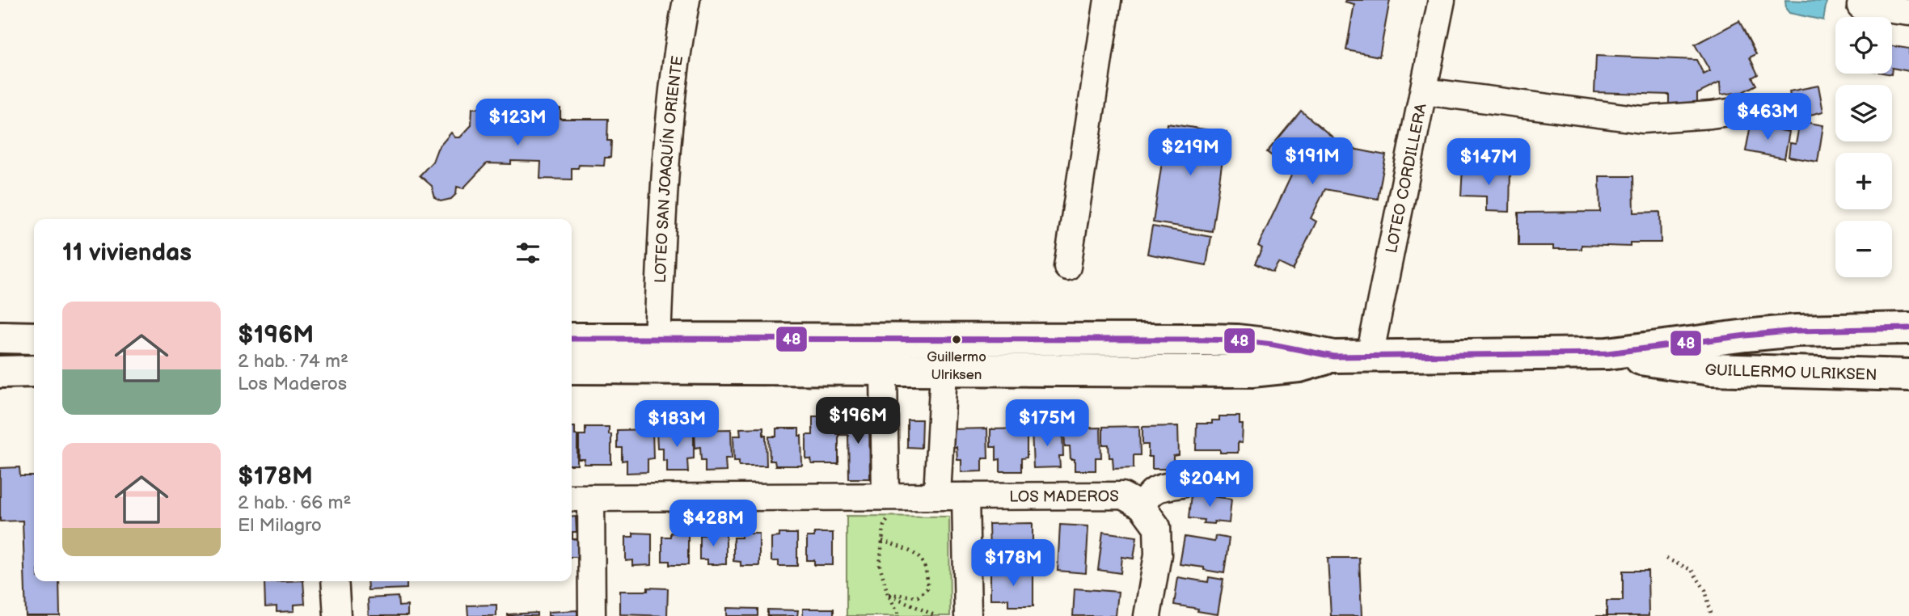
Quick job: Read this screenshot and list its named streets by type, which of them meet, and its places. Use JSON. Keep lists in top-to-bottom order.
{
  "streets": {
    "main road": ["GUILLERMO ULRIKSEN"],
    "street": ["LOTEO SAN JOAQUÍN ORIENTE", "LOTEO CORDILLERA", "LOS MADEROS"]
  },
  "crossings": [
    ["LOTEO SAN JOAQUÍN ORIENTE", "GUILLERMO ULRIKSEN"],
    ["LOTEO CORDILLERA", "GUILLERMO ULRIKSEN"]
  ],
  "places": ["Guillermo Ulriksen"],
  "lines": ["transit line 48"],
  "page": {
    "map_buttons": ["+", "−"],
    "price": [
      "$463M",
      "$123M",
      "$219M",
      "$191M",
      "$147M",
      "$196M",
      "$175M",
      "$183M",
      "$204M",
      "$428M",
      "$178M"
    ],
    "heading": "11 viviendas",
    "list": [
      {
        "name": "$196M",
        "note": "2 hab. · 74 m² · Los Maderos"
      },
      {
        "name": "$178M",
        "note": "2 hab. · 66 m² · El Milagro"
      }
    ]
  }
}
